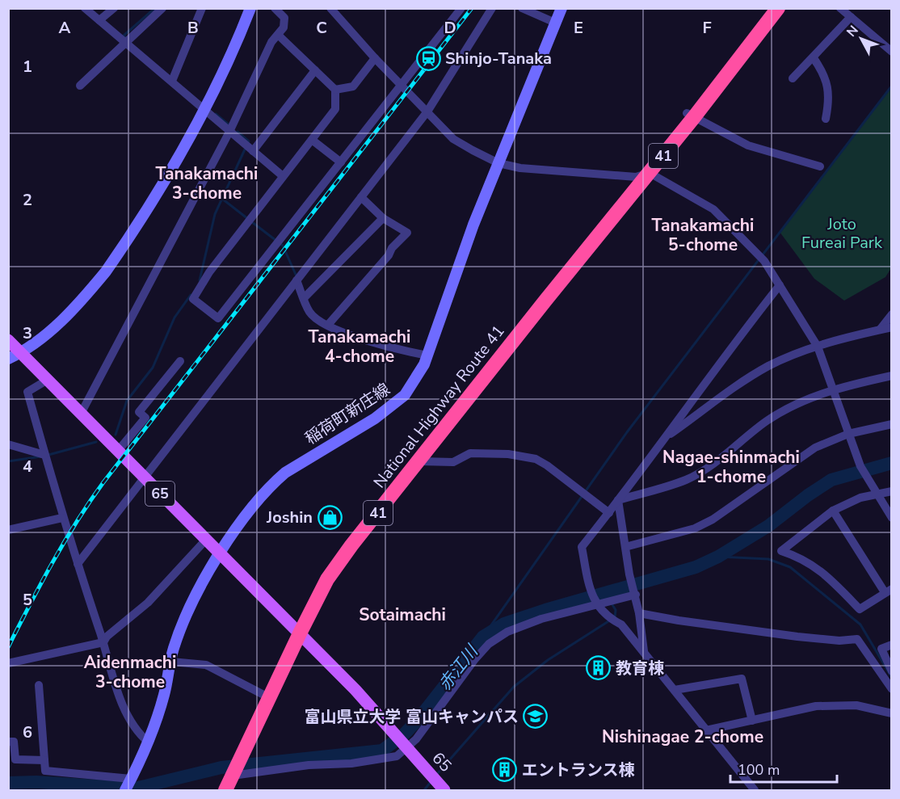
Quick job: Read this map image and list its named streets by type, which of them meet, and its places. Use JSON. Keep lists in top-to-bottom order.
{
  "streets": {
    "highway": ["41", "National Highway Route 41"],
    "main road": ["稲荷町新庄線", "65"]
  },
  "crossings": [
    ["National Highway Route 41", "65"],
    ["稲荷町新庄線", "65"]
  ],
  "districts": [
    "Tanakamachi 3-chome",
    "Tanakamachi 5-chome",
    "Tanakamachi 4-chome",
    "Nagae-shinmachi 1-chome",
    "Sotaimachi",
    "Aidenmachi 3-chome",
    "Nishinagae 2-chome"
  ],
  "water": ["赤江川"],
  "parks": ["Joto Fureai Park"],
  "places": {
    "station": ["Shinjo-Tanaka"],
    "shop": ["Joshin"],
    "building": ["教育棟", "エントランス棟"],
    "school or university": ["富山県立大学 富山キャンパス"]
  },
  "scale_bar": "100 m",
  "north": "top left",
  "grid": {
    "columns": [
      "A",
      "B",
      "C",
      "D",
      "E",
      "F"
    ],
    "rows": [
      "1",
      "2",
      "3",
      "4",
      "5",
      "6"
    ]
  }
}
